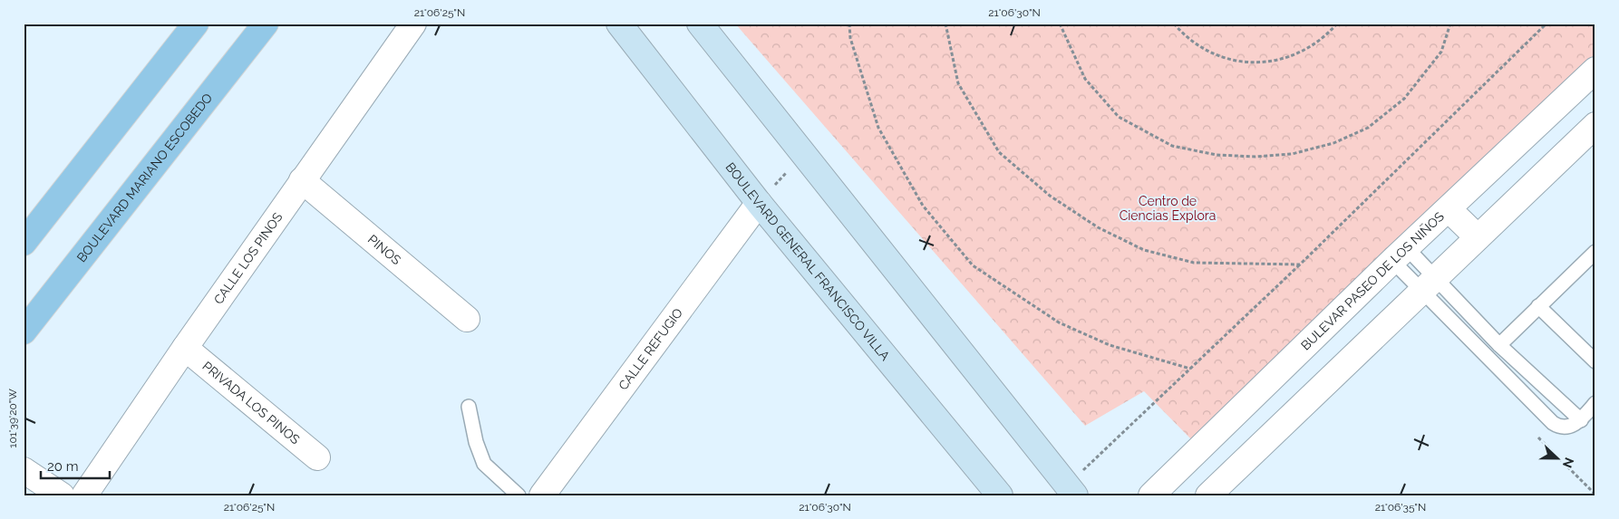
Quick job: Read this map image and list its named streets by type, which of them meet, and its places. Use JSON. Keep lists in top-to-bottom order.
{
  "streets": {
    "main road": ["BOULEVARD MARIANO ESCOBEDO", "BOULEVARD GENERAL FRANCISCO VILLA"],
    "street": [
      "PINOS",
      "CALLE LOS PINOS",
      "BULEVAR PASEO DE LOS NIÑOS",
      "CALLE REFUGIO",
      "PRIVADA LOS PINOS"
    ]
  },
  "crossings": [
    ["PINOS", "CALLE LOS PINOS"],
    ["CALLE LOS PINOS", "PRIVADA LOS PINOS"],
    ["BOULEVARD GENERAL FRANCISCO VILLA", "CALLE REFUGIO"]
  ],
  "parks": ["Centro de Ciencias Explora"],
  "scale_bar": "20 m",
  "north": "right",
  "coordinates": [
    "21°06'25\"N",
    "21°06'30\"N",
    "101°39'20\"W",
    "21°06'35\"N"
  ]
}
